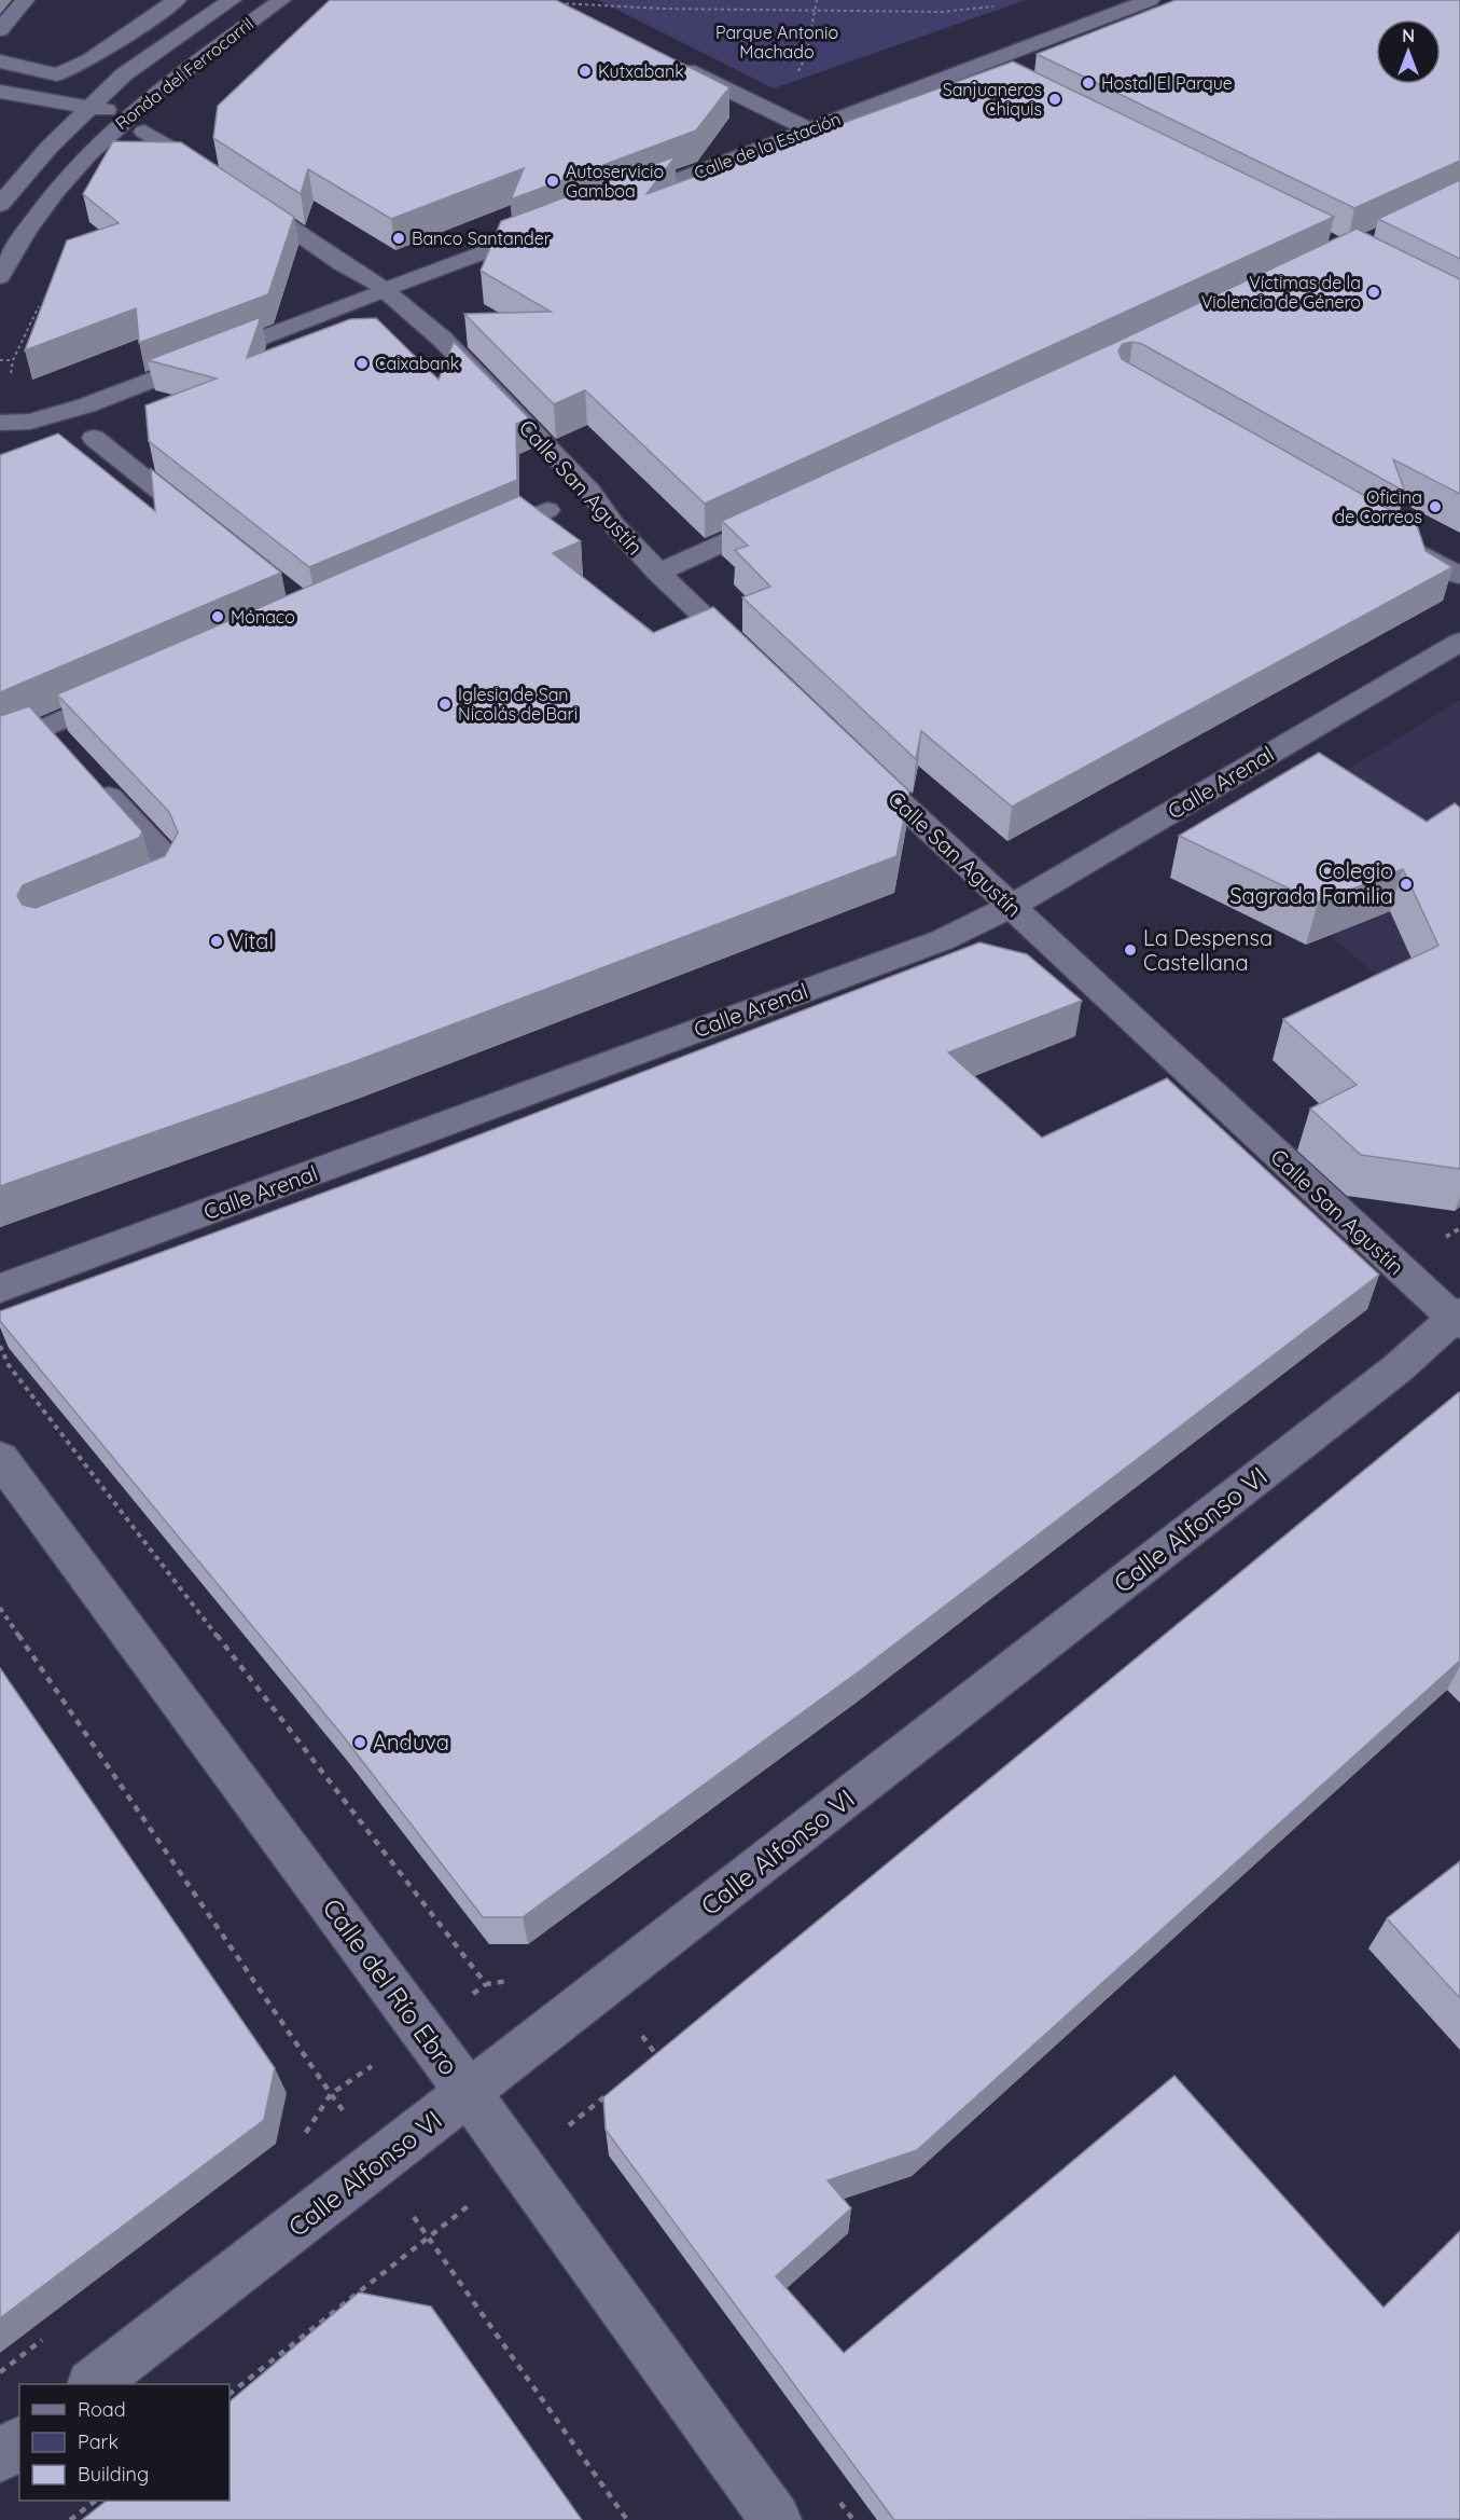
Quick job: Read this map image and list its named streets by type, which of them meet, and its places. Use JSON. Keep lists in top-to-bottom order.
{
  "streets": {
    "street": [
      "Ronda del Ferrocarril",
      "Calle de la Estación",
      "Calle San Agustín",
      "Calle Arenal",
      "Calle Alfonso VI",
      "Calle del Río Ebro"
    ]
  },
  "crossings": [
    ["Calle San Agustín", "Calle Arenal"],
    ["Calle San Agustín", "Calle Alfonso VI"],
    ["Calle Alfonso VI", "Calle del Río Ebro"]
  ],
  "parks": ["Parque Antonio Machado"],
  "places": [
    "Kutxabank",
    "Hostal El Parque",
    "Sanjuaneros Chiquis",
    "Autoservicio Gamboa",
    "Banco Santander",
    "Víctimas de la Violencia de Género",
    "Caixabank",
    "Oficina de Correos",
    "Mónaco",
    "Iglesia de San Nicolás de Bari",
    "Colegio Sagrada Familia",
    "Vital",
    "La Despensa Castellana",
    "Anduva"
  ],
  "legend": ["Road", "Park", "Building"],
  "north": "top"
}
